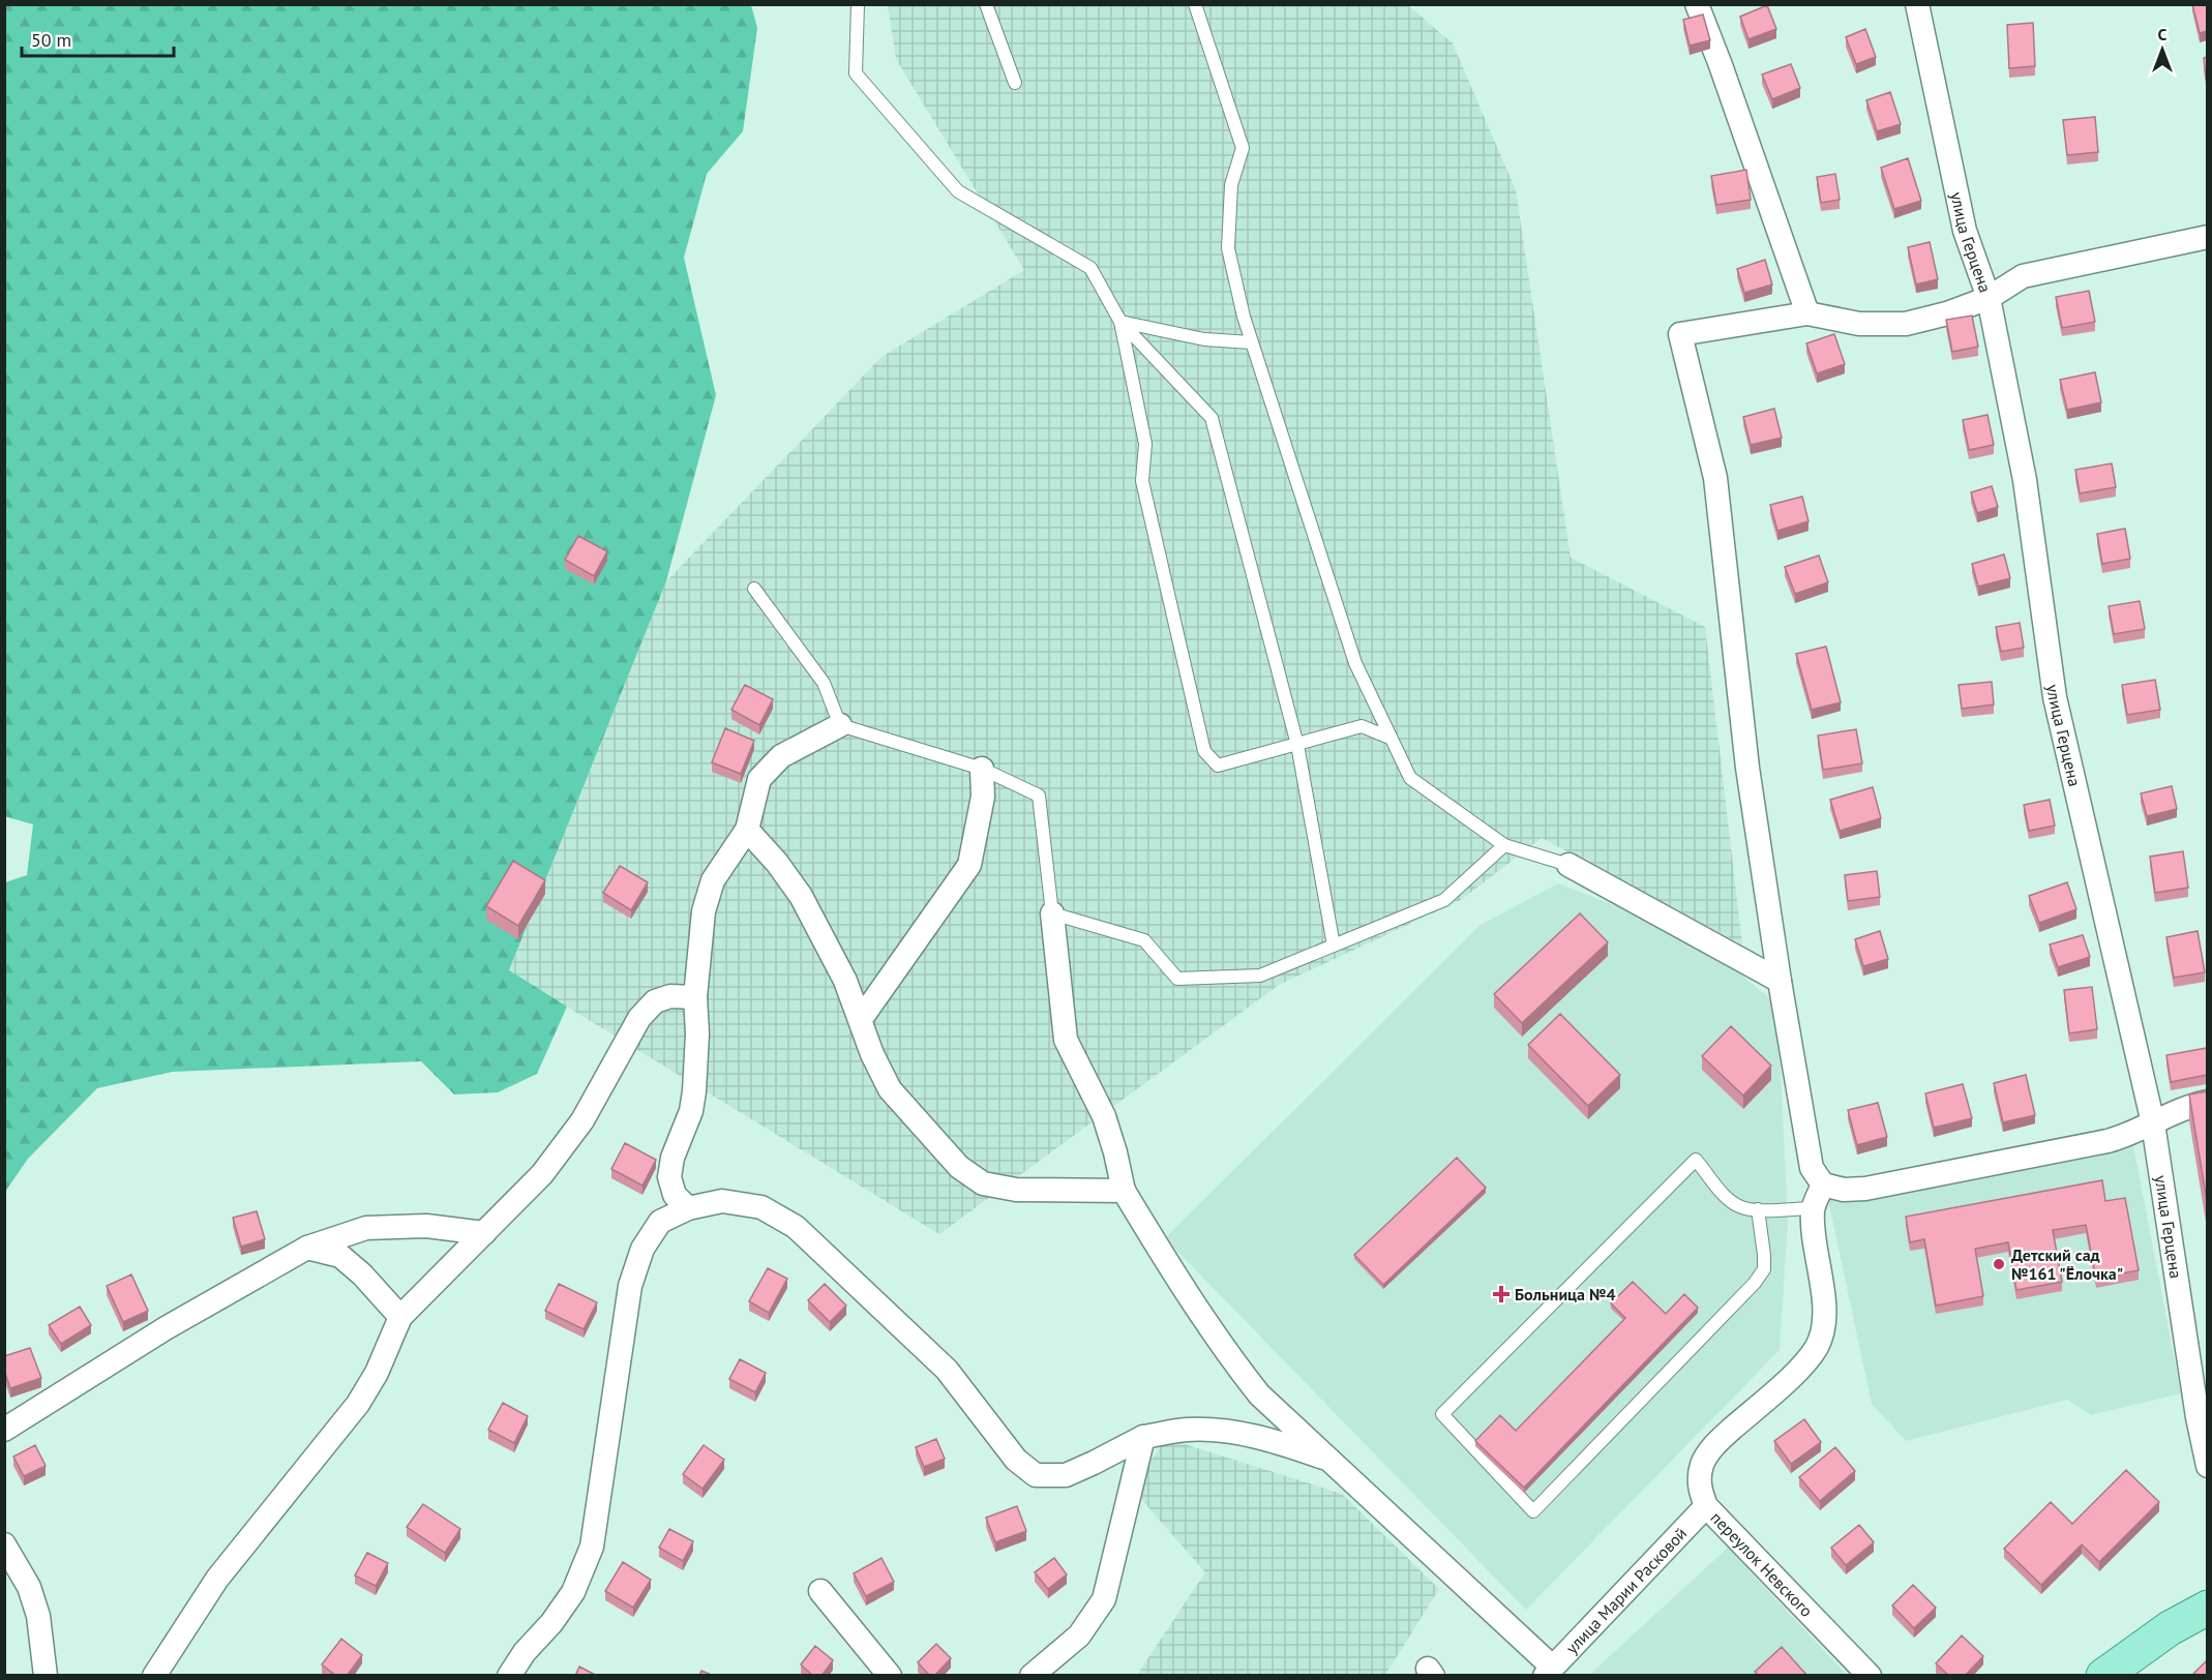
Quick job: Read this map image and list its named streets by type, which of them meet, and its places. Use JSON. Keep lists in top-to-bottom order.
{
  "streets": {
    "street": ["улица Герцена", "переулок Невского", "улица Марии Расковой"]
  },
  "crossings": [
    ["переулок Невского", "улица Марии Расковой"]
  ],
  "places": {
    "other": ["Детский сад №161 \"Ёлочка\""],
    "health": ["Больница №4"]
  },
  "scale_bar": "50 m",
  "north": "top"
}
